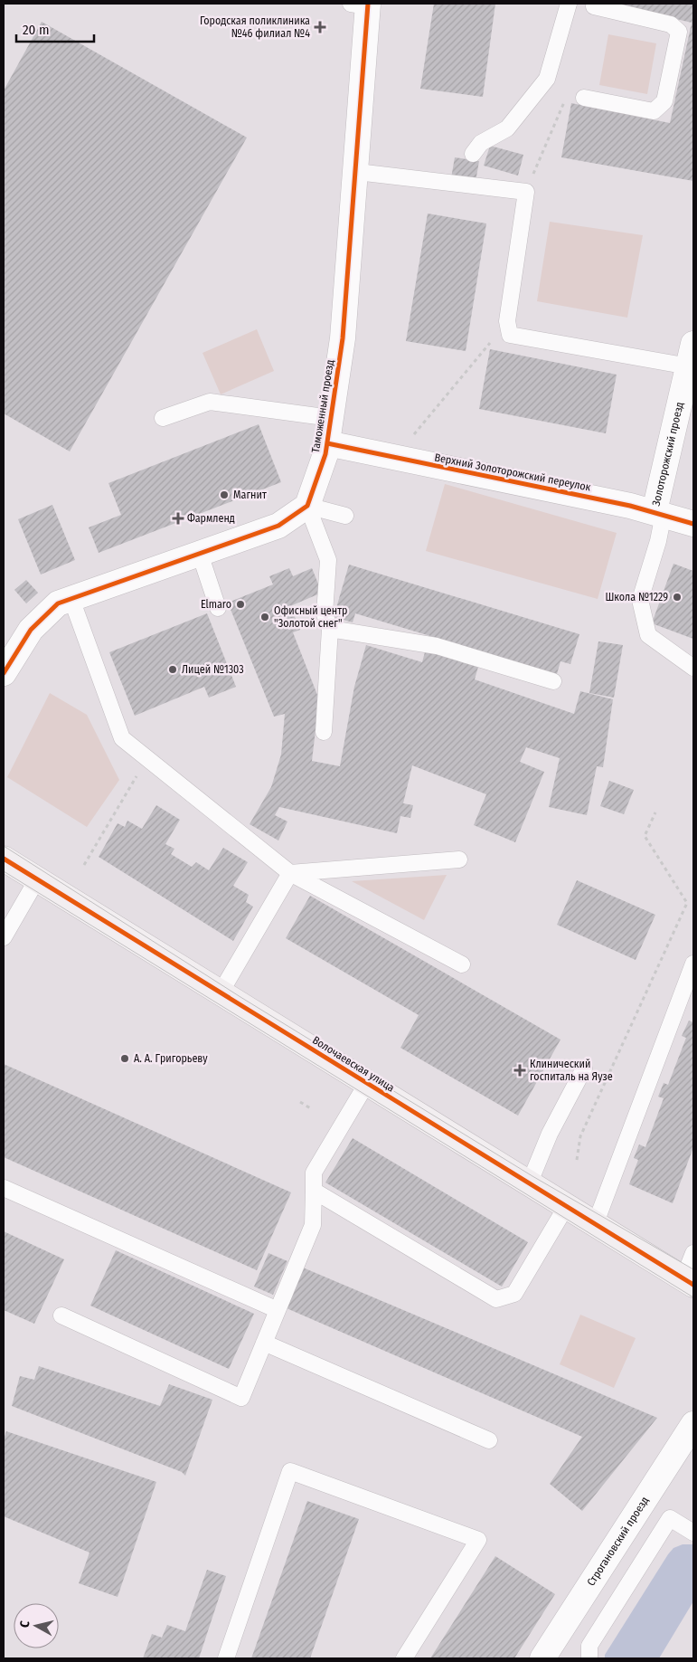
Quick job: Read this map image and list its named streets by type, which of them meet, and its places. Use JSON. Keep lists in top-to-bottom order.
{
  "streets": {
    "street": [
      "Таможенный проезд",
      "Золоторожский проезд",
      "Верхний Золоторожский переулок",
      "Волочаевская улица",
      "Строгановский проезд"
    ]
  },
  "crossings": [
    ["Таможенный проезд", "Верхний Золоторожский переулок"],
    ["Золоторожский проезд", "Верхний Золоторожский переулок"]
  ],
  "places": {
    "health": ["Городская поликлиника №46 филиал №4", "Фармленд", "Клинический госпиталь на Яузе"],
    "other": [
      "Магнит",
      "Школа №1229",
      "Elmaro",
      "Офисный центр \"Золотой снег\"",
      "Лицей №1303",
      "А. А. Григорьеву"
    ]
  },
  "scale_bar": "20 m",
  "north": "left"
}
